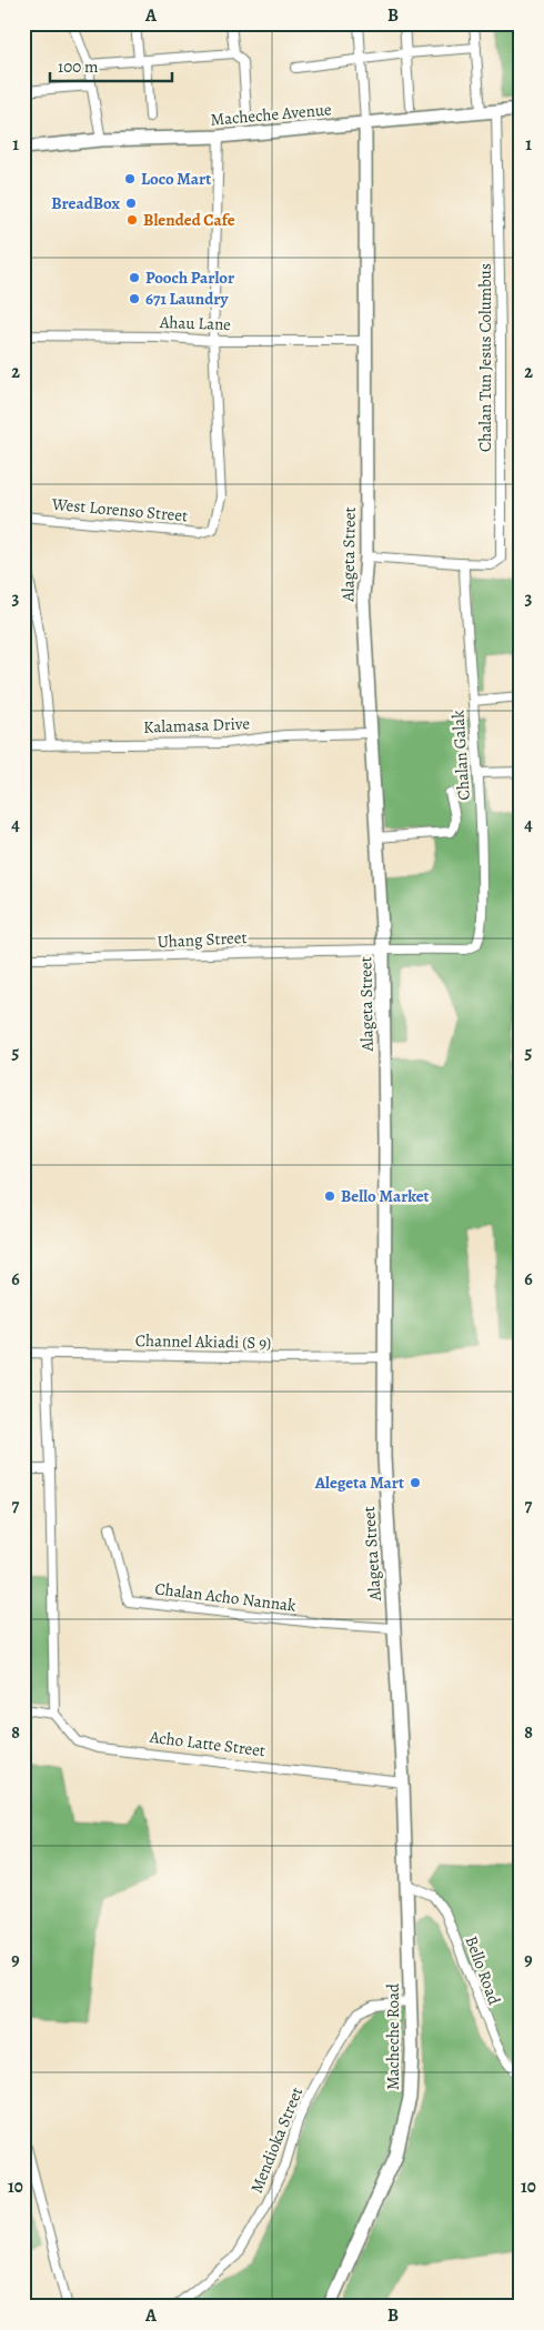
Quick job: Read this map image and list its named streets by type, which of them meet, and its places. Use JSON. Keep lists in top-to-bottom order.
{
  "streets": {
    "main road": ["Macheche Avenue", "Alageta Street", "Macheche Road"],
    "street": [
      "Ahau Lane",
      "Chalan Tun Jesus Columbus",
      "West Lorenso Street",
      "Kalamasa Drive",
      "Chalan Galak",
      "Uhang Street",
      "Channel Akiadi (S 9)",
      "Chalan Acho Nannak",
      "Acho Latte Street",
      "Bello Road",
      "Mendioka Street"
    ]
  },
  "crossings": [
    ["Macheche Avenue", "Chalan Tun Jesus Columbus"],
    ["Macheche Avenue", "Alageta Street"],
    ["Ahau Lane", "West Lorenso Street"],
    ["Ahau Lane", "Alageta Street"],
    ["Chalan Tun Jesus Columbus", "Chalan Galak"],
    ["Alageta Street", "Kalamasa Drive"],
    ["Alageta Street", "Chalan Galak"],
    ["Alageta Street", "Uhang Street"],
    ["Alageta Street", "Channel Akiadi (S 9)"],
    ["Alageta Street", "Chalan Acho Nannak"],
    ["Alageta Street", "Acho Latte Street"],
    ["Alageta Street", "Bello Road"],
    ["Alageta Street", "Macheche Road"],
    ["Chalan Galak", "Uhang Street"],
    ["Bello Road", "Macheche Road"],
    ["Macheche Road", "Mendioka Street"]
  ],
  "places": [
    "Loco Mart",
    "BreadBox",
    "Blended Cafe",
    "Pooch Parlor",
    "671 Laundry",
    "Bello Market",
    "Alegeta Mart"
  ],
  "scale_bar": "100 m",
  "grid": {
    "columns": ["A", "B"],
    "rows": [
      "1",
      "2",
      "3",
      "4",
      "5",
      "6",
      "7",
      "8",
      "9",
      "10"
    ]
  }
}
